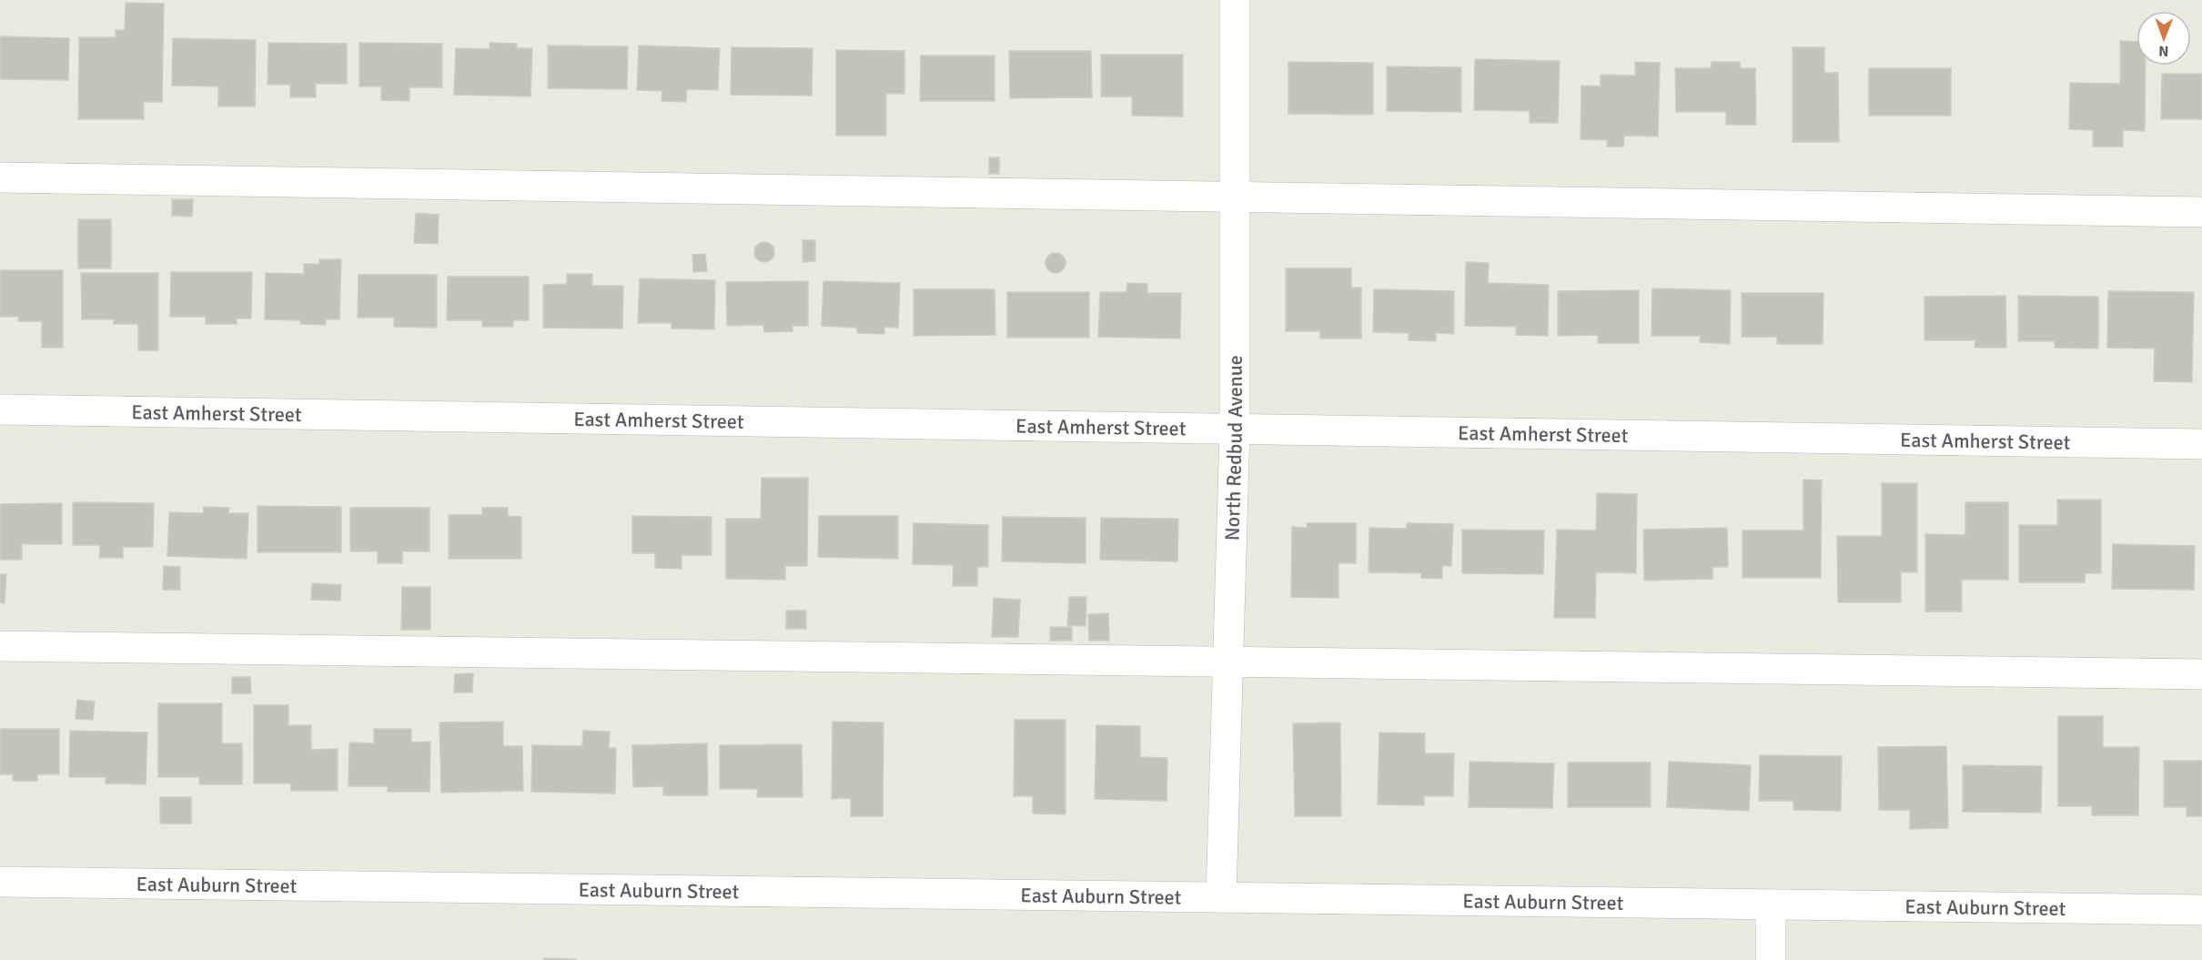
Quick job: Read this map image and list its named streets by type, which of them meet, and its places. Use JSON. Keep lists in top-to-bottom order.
{
  "streets": {
    "street": ["East Amherst Street", "North Redbud Avenue", "East Auburn Street"]
  },
  "crossings": [
    ["East Amherst Street", "North Redbud Avenue"],
    ["North Redbud Avenue", "East Auburn Street"]
  ],
  "north": "bottom"
}
